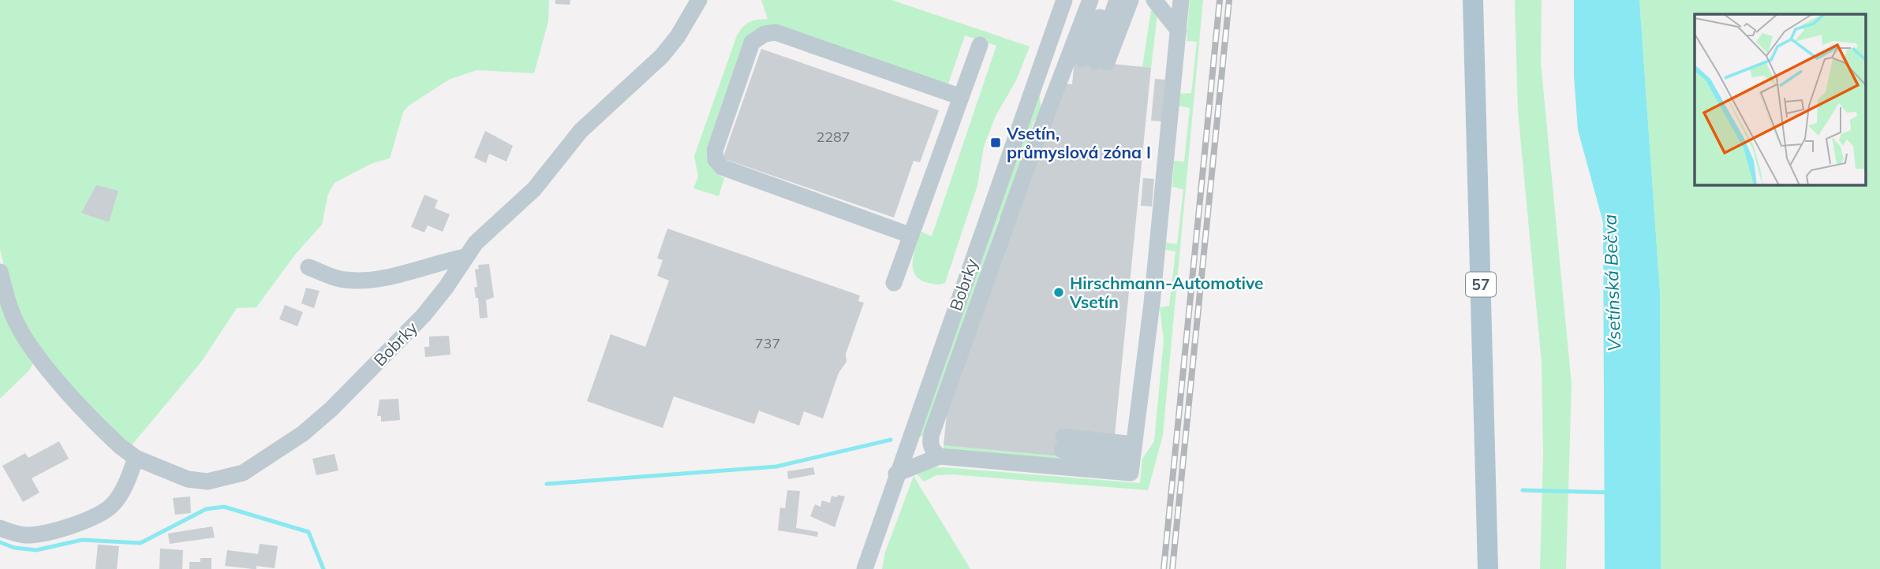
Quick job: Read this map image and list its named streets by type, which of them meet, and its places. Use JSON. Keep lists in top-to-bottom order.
{
  "streets": {
    "main road": ["57"],
    "street": ["Bobrky"]
  },
  "water": ["Vsetínská Bečva"],
  "places": {
    "transit": ["Vsetín, průmyslová zóna I"],
    "other": ["Hirschmann-Automotive Vsetín"]
  },
  "house_numbers": ["2287", "737"]
}
